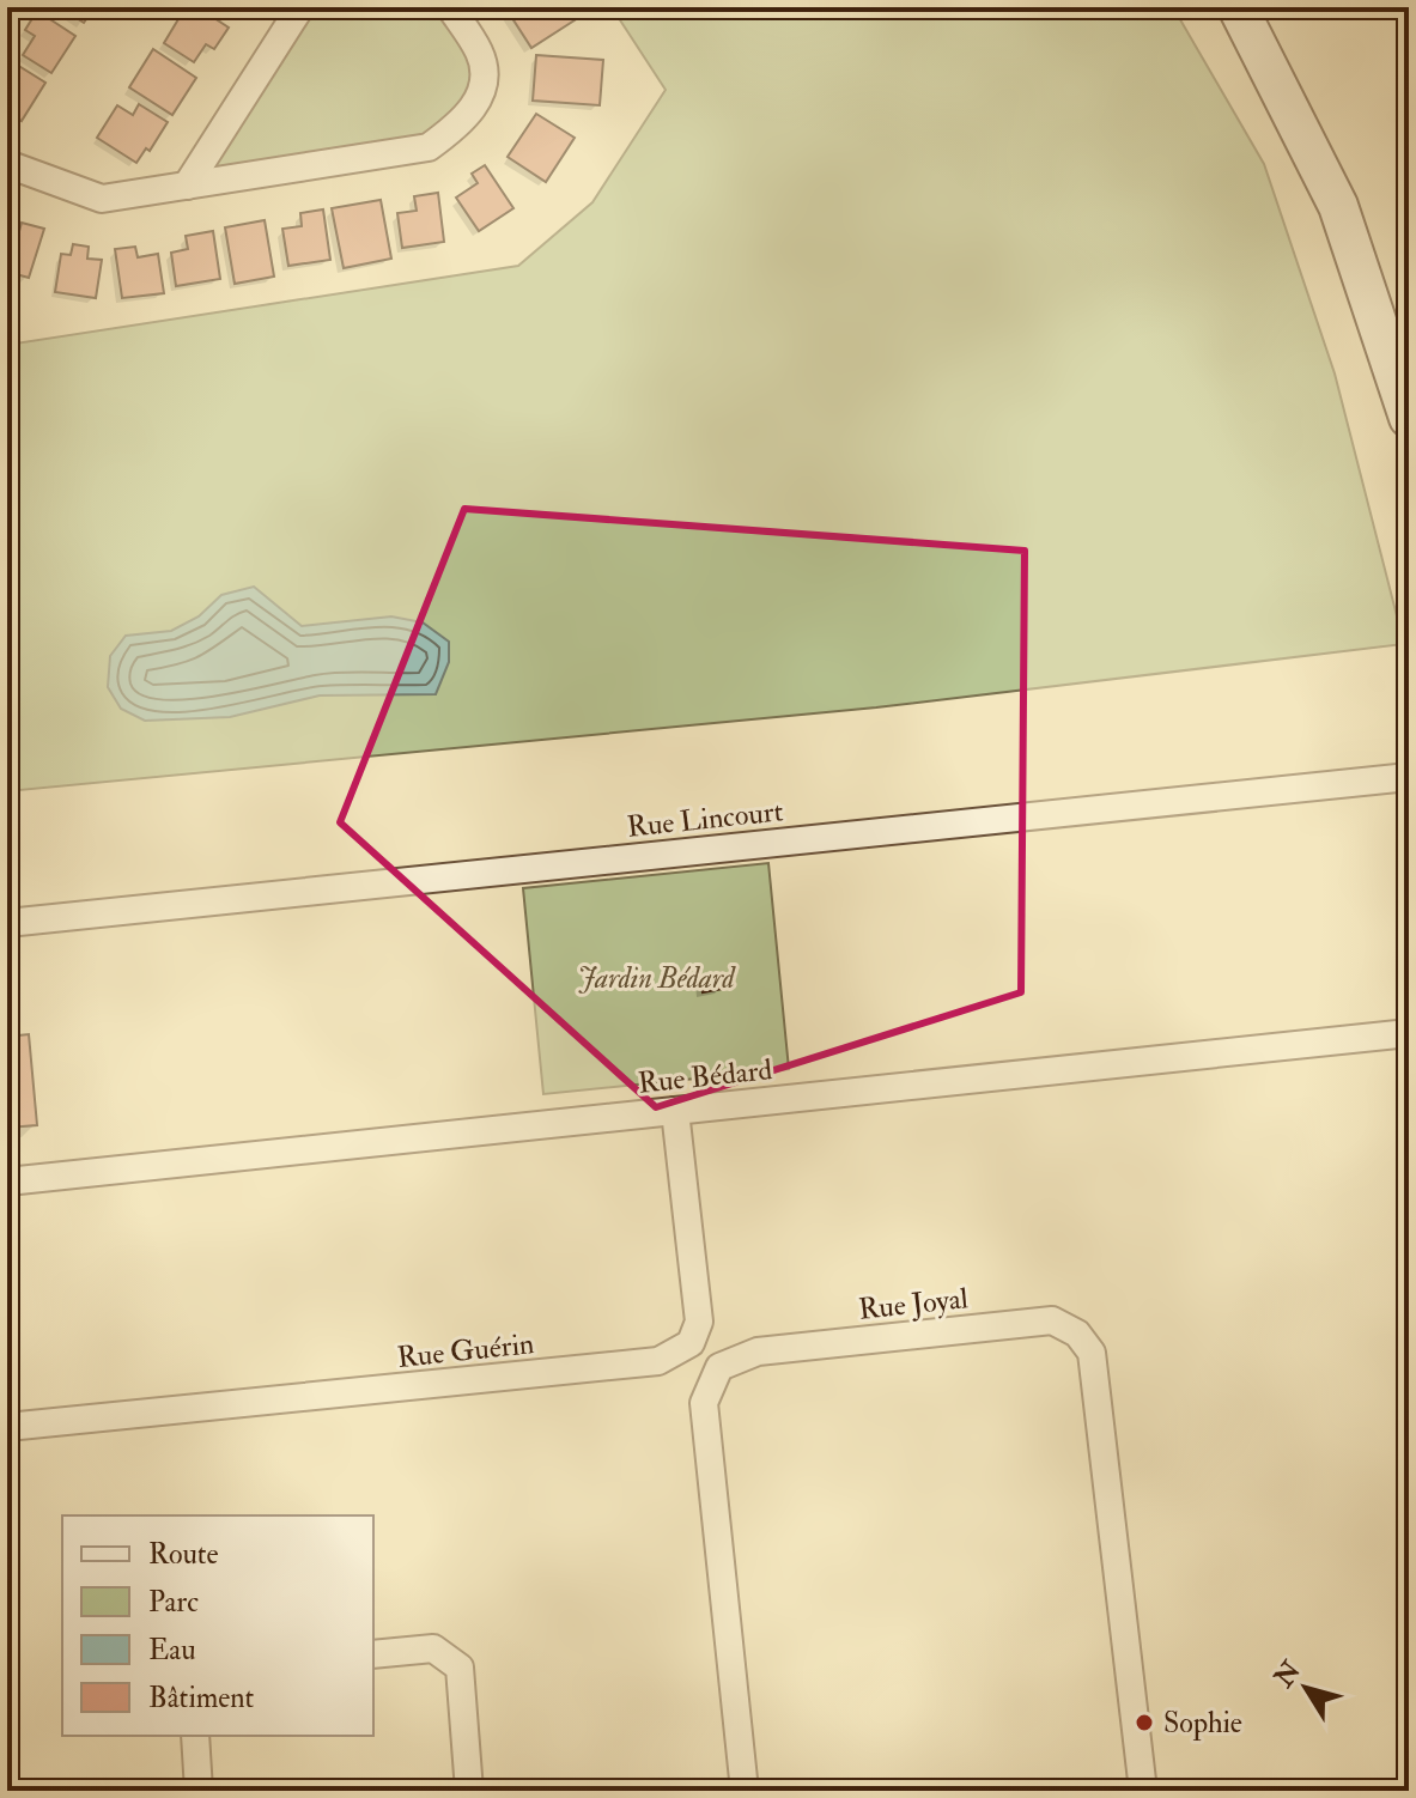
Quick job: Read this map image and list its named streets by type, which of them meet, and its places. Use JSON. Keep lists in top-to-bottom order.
{
  "streets": {
    "street": [
      "Rue Lincourt",
      "Rue Bédard",
      "Rue Joyal",
      "Rue Guérin"
    ]
  },
  "crossings": [
    ["Rue Bédard", "Rue Guérin"]
  ],
  "parks": ["Jardin Bédard"],
  "places": ["Sophie"],
  "legend": [
    "Route",
    "Parc",
    "Eau",
    "Bâtiment"
  ],
  "north": "top left"
}
